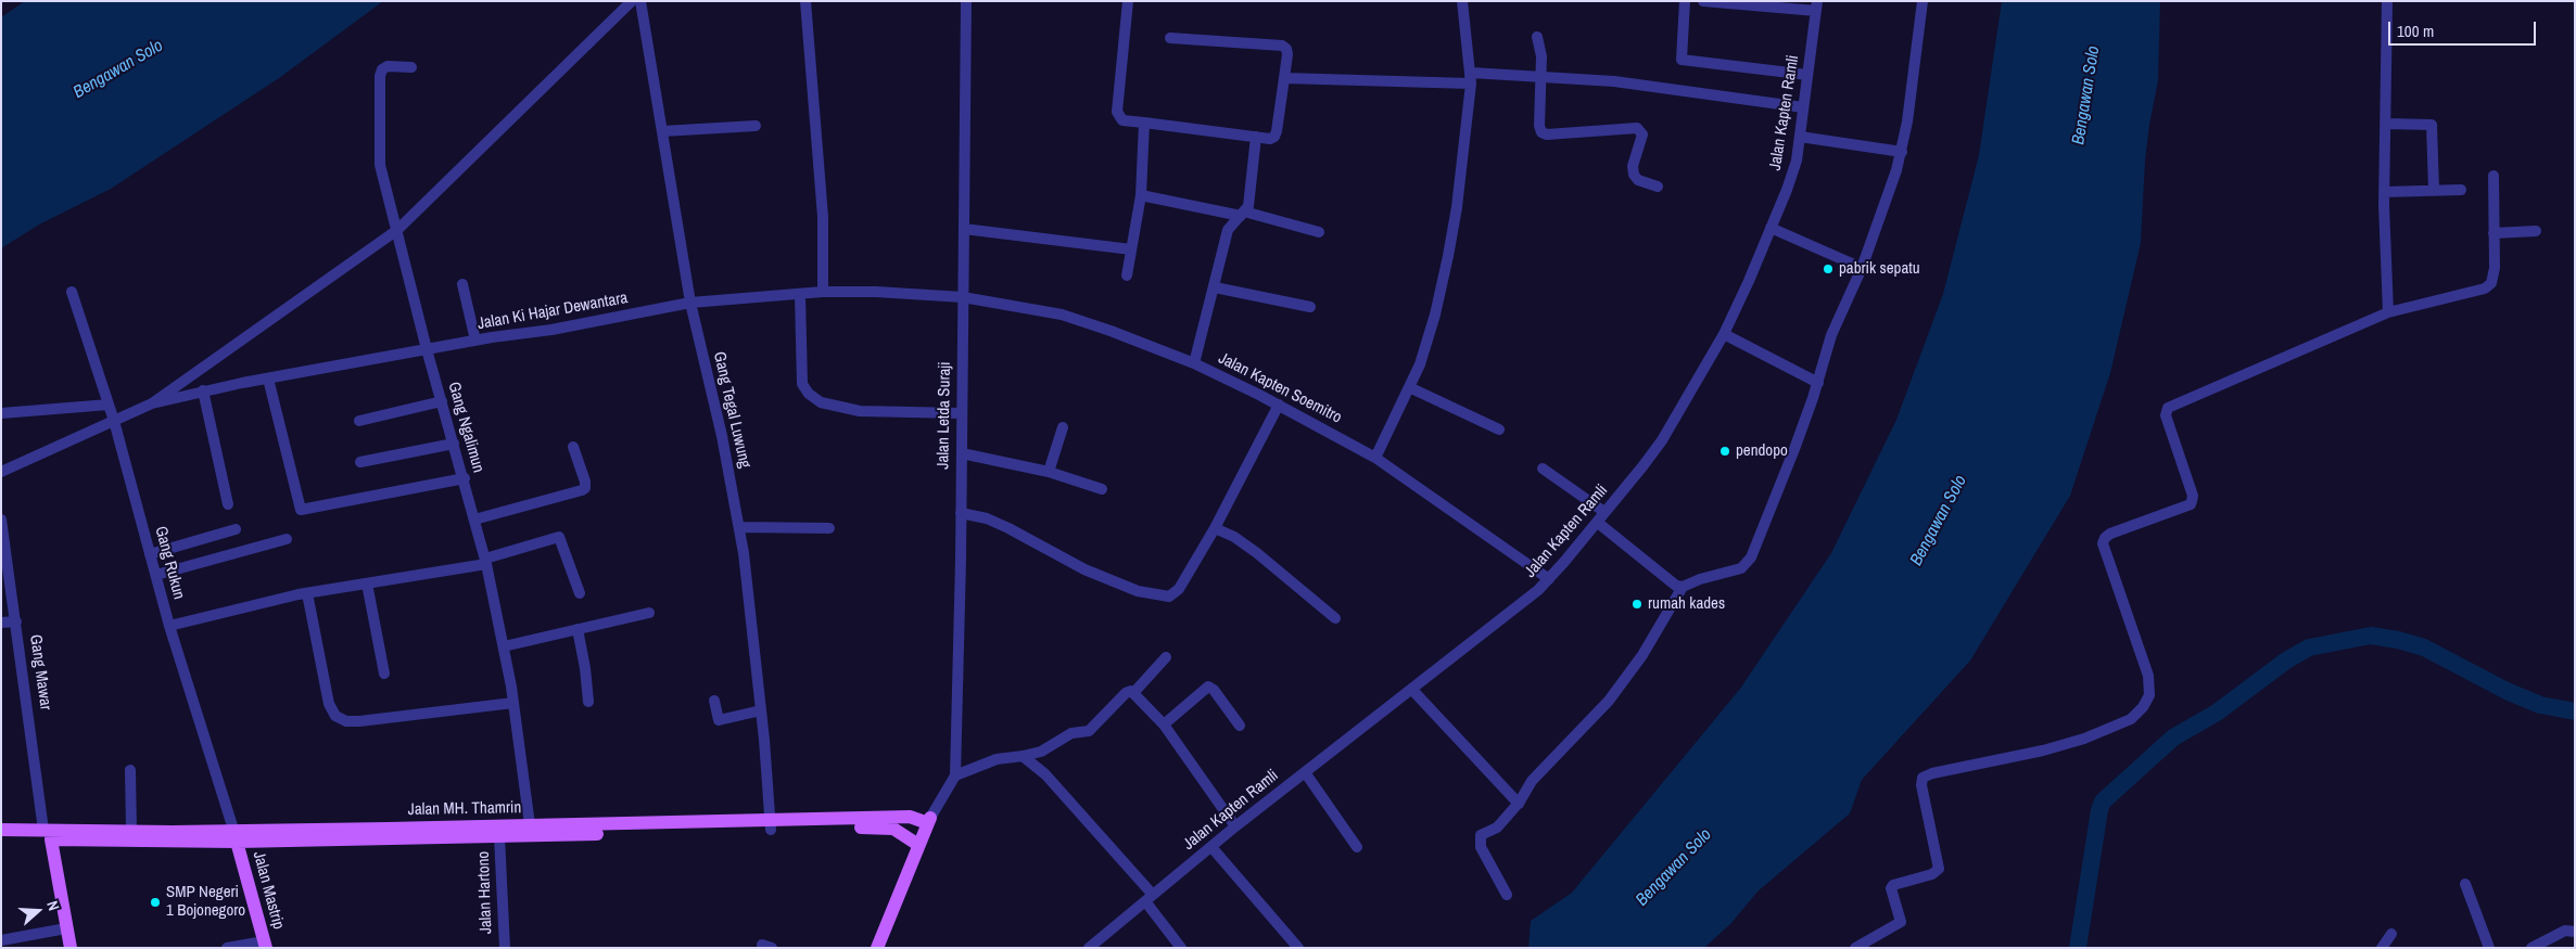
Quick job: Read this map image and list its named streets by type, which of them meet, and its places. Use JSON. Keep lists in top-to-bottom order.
{
  "streets": {
    "main road": ["Jalan MH. Thamrin", "Jalan Mastrip"],
    "street": [
      "Jalan Kapten Ramli",
      "Jalan Ki Hajar Dewantara",
      "Jalan Kapten Soemitro",
      "Gang Tegal Luwung",
      "Jalan Letda Suraji",
      "Gang Ngalimun",
      "Gang Rukun",
      "Gang Mawar",
      "Jalan Hartono"
    ]
  },
  "crossings": [
    ["Jalan Kapten Ramli", "Jalan Kapten Soemitro"],
    ["Jalan Ki Hajar Dewantara", "Jalan Kapten Soemitro"],
    ["Jalan Ki Hajar Dewantara", "Gang Tegal Luwung"],
    ["Jalan Ki Hajar Dewantara", "Jalan Letda Suraji"],
    ["Jalan Ki Hajar Dewantara", "Gang Ngalimun"],
    ["Jalan Kapten Soemitro", "Jalan Letda Suraji"],
    ["Gang Tegal Luwung", "Jalan MH. Thamrin"],
    ["Jalan Letda Suraji", "Jalan MH. Thamrin"],
    ["Gang Ngalimun", "Jalan MH. Thamrin"],
    ["Gang Rukun", "Jalan MH. Thamrin"],
    ["Gang Rukun", "Jalan Mastrip"],
    ["Gang Mawar", "Jalan MH. Thamrin"],
    ["Jalan MH. Thamrin", "Jalan Mastrip"],
    ["Jalan MH. Thamrin", "Jalan Hartono"]
  ],
  "water": ["Bengawan Solo"],
  "places": [
    "pabrik sepatu",
    "pendopo",
    "rumah kades",
    "SMP Negeri 1 Bojonegoro"
  ],
  "scale_bar": "100 m",
  "north": "right"
}
